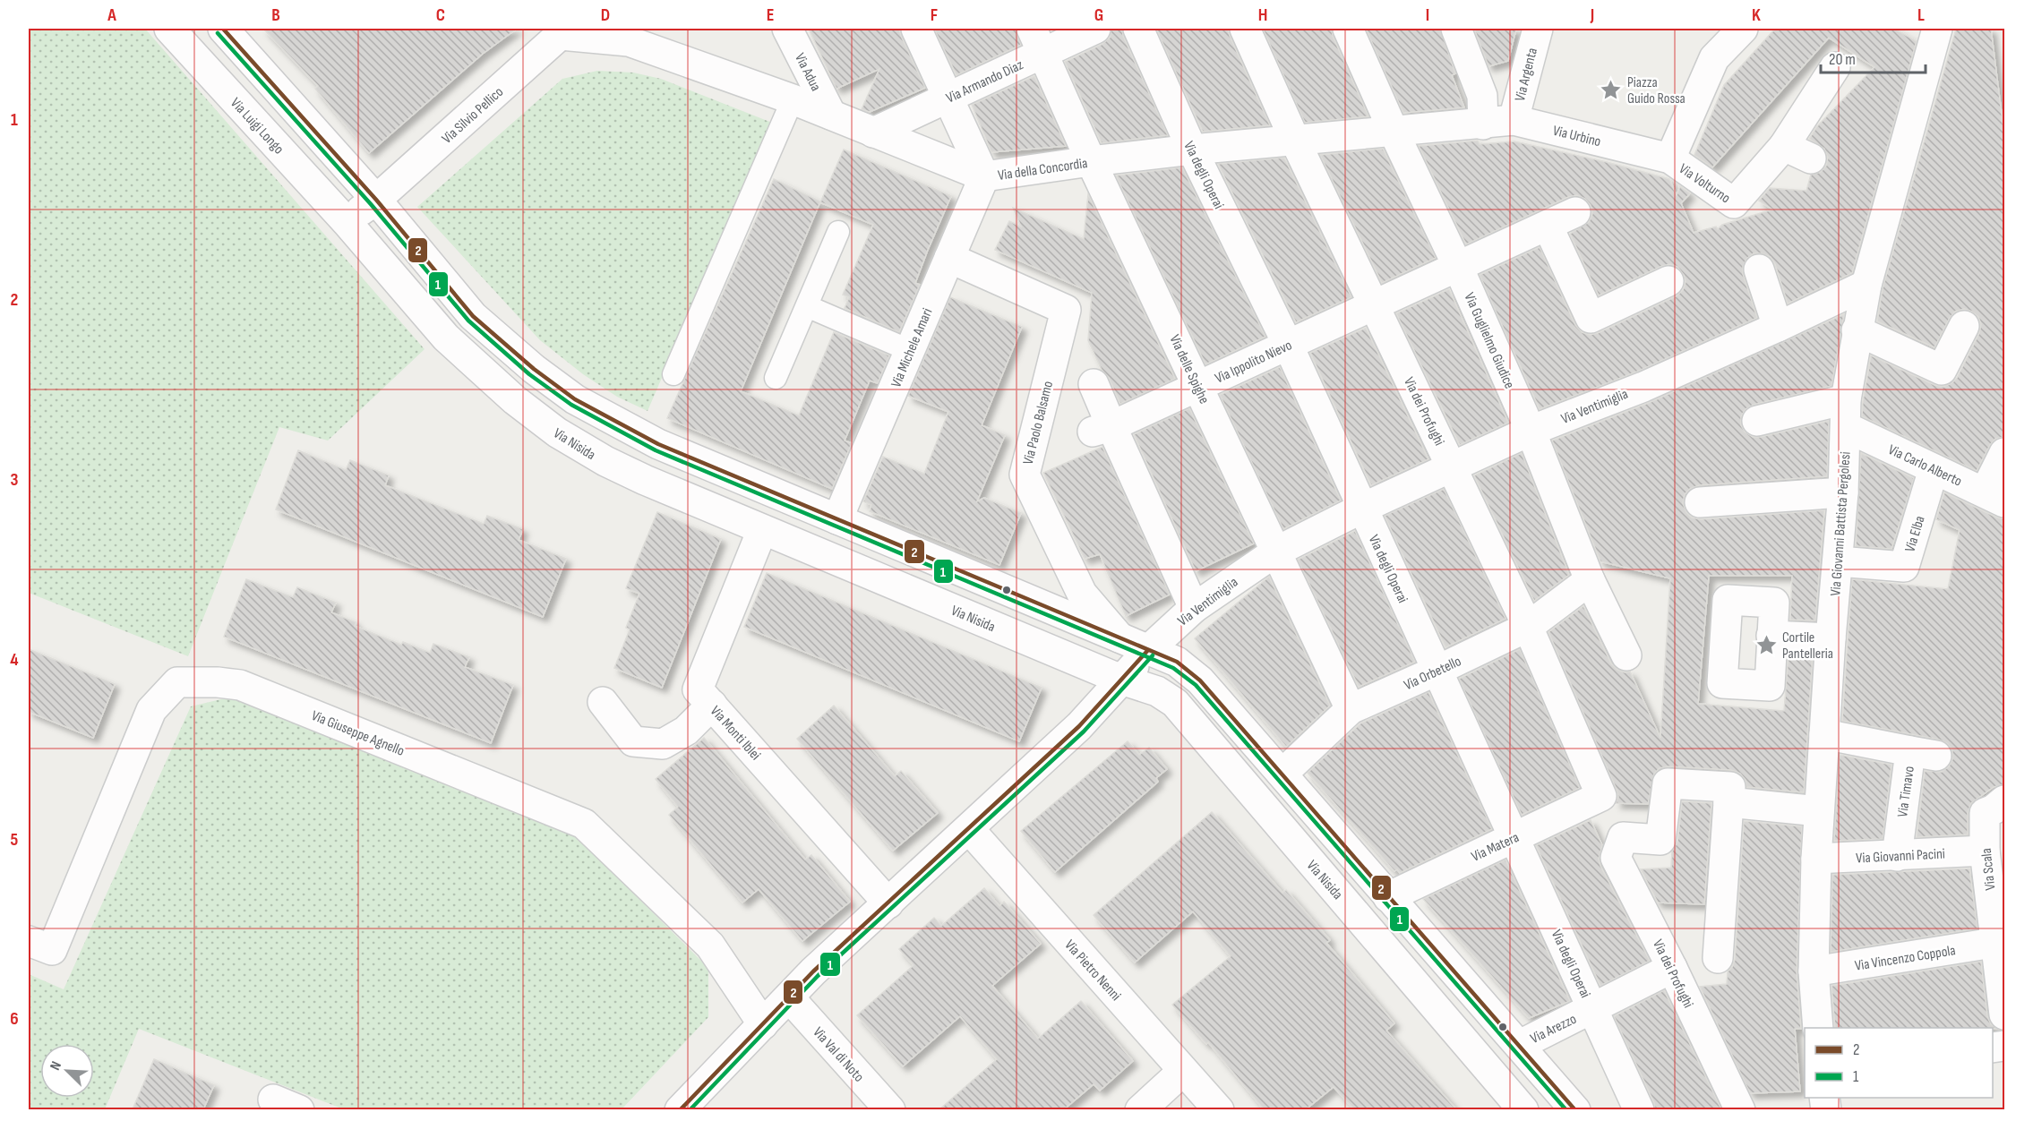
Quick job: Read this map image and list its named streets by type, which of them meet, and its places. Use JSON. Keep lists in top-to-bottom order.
{
  "streets": {
    "street": [
      "Via Adua",
      "Via Argenta",
      "Via Armando Diaz",
      "Via Silvio Pellico",
      "Via Luigi Longo",
      "Via Urbino",
      "Via della Concordia",
      "Via degli Operai",
      "Via Volturno",
      "Via Guglielmo Giudice",
      "Via Michele Amari",
      "Via Ippolito Nievo",
      "Via delle Spighe",
      "Via Ventimiglia",
      "Via dei Profughi",
      "Via Paolo Balsamo",
      "Via Nisida",
      "Via Carlo Alberto",
      "Via Giovanni Battista Pergolesi",
      "Via Elba",
      "Via Orbetello",
      "Via Giuseppe Agnello",
      "Via Monti Iblei",
      "Via Timavo",
      "Via Matera",
      "Via Giovanni Pacini",
      "Via Scala",
      "Via Vincenzo Coppola",
      "Via Pietro Nenni",
      "Via Arezzo",
      "Via Val di Noto"
    ]
  },
  "crossings": [
    ["Via Adua", "Via della Concordia"],
    ["Via Argenta", "Via Urbino"],
    ["Via Armando Diaz", "Via della Concordia"],
    ["Via Armando Diaz", "Via delle Spighe"],
    ["Via Silvio Pellico", "Via Luigi Longo"],
    ["Via Silvio Pellico", "Via della Concordia"],
    ["Via Silvio Pellico", "Via Nisida"],
    ["Via Luigi Longo", "Via Nisida"],
    ["Via Urbino", "Via della Concordia"],
    ["Via Urbino", "Via Volturno"],
    ["Via della Concordia", "Via degli Operai"],
    ["Via della Concordia", "Via Guglielmo Giudice"],
    ["Via della Concordia", "Via Michele Amari"],
    ["Via della Concordia", "Via delle Spighe"],
    ["Via della Concordia", "Via dei Profughi"],
    ["Via degli Operai", "Via Ippolito Nievo"],
    ["Via degli Operai", "Via Ventimiglia"],
    ["Via degli Operai", "Via Orbetello"],
    ["Via degli Operai", "Via Matera"],
    ["Via degli Operai", "Via Arezzo"],
    ["Via Guglielmo Giudice", "Via Ippolito Nievo"],
    ["Via Guglielmo Giudice", "Via Ventimiglia"],
    ["Via Guglielmo Giudice", "Via Orbetello"],
    ["Via Michele Amari", "Via Paolo Balsamo"],
    ["Via Ippolito Nievo", "Via delle Spighe"],
    ["Via Ippolito Nievo", "Via dei Profughi"],
    ["Via delle Spighe", "Via Ventimiglia"],
    ["Via delle Spighe", "Via Orbetello"],
    ["Via Ventimiglia", "Via dei Profughi"],
    ["Via Ventimiglia", "Via Nisida"],
    ["Via Ventimiglia", "Via Giovanni Battista Pergolesi"],
    ["Via Ventimiglia", "Via Giuseppe Agnello"],
    ["Via Ventimiglia", "Via Monti Iblei"],
    ["Via Ventimiglia", "Via Pietro Nenni"],
    ["Via Ventimiglia", "Via Val di Noto"],
    ["Via dei Profughi", "Via Orbetello"],
    ["Via dei Profughi", "Via Matera"],
    ["Via dei Profughi", "Via Arezzo"],
    ["Via Nisida", "Via Monti Iblei"],
    ["Via Carlo Alberto", "Via Giovanni Battista Pergolesi"],
    ["Via Carlo Alberto", "Via Elba"],
    ["Via Giovanni Battista Pergolesi", "Via Elba"],
    ["Via Giovanni Battista Pergolesi", "Via Timavo"],
    ["Via Giovanni Battista Pergolesi", "Via Giovanni Pacini"],
    ["Via Giovanni Battista Pergolesi", "Via Vincenzo Coppola"],
    ["Via Timavo", "Via Giovanni Pacini"],
    ["Via Giovanni Pacini", "Via Scala"],
    ["Via Scala", "Via Vincenzo Coppola"]
  ],
  "places": {
    "place": ["Piazza Guido Rossa", "Cortile Pantelleria"]
  },
  "lines": ["transit line 2", "transit line 1"],
  "legend": ["2", "1"],
  "scale_bar": "20 m",
  "north": "top left",
  "grid": {
    "columns": [
      "A",
      "B",
      "C",
      "D",
      "E",
      "F",
      "G",
      "H",
      "I",
      "J",
      "K",
      "L"
    ],
    "rows": [
      "1",
      "2",
      "3",
      "4",
      "5",
      "6"
    ]
  }
}
